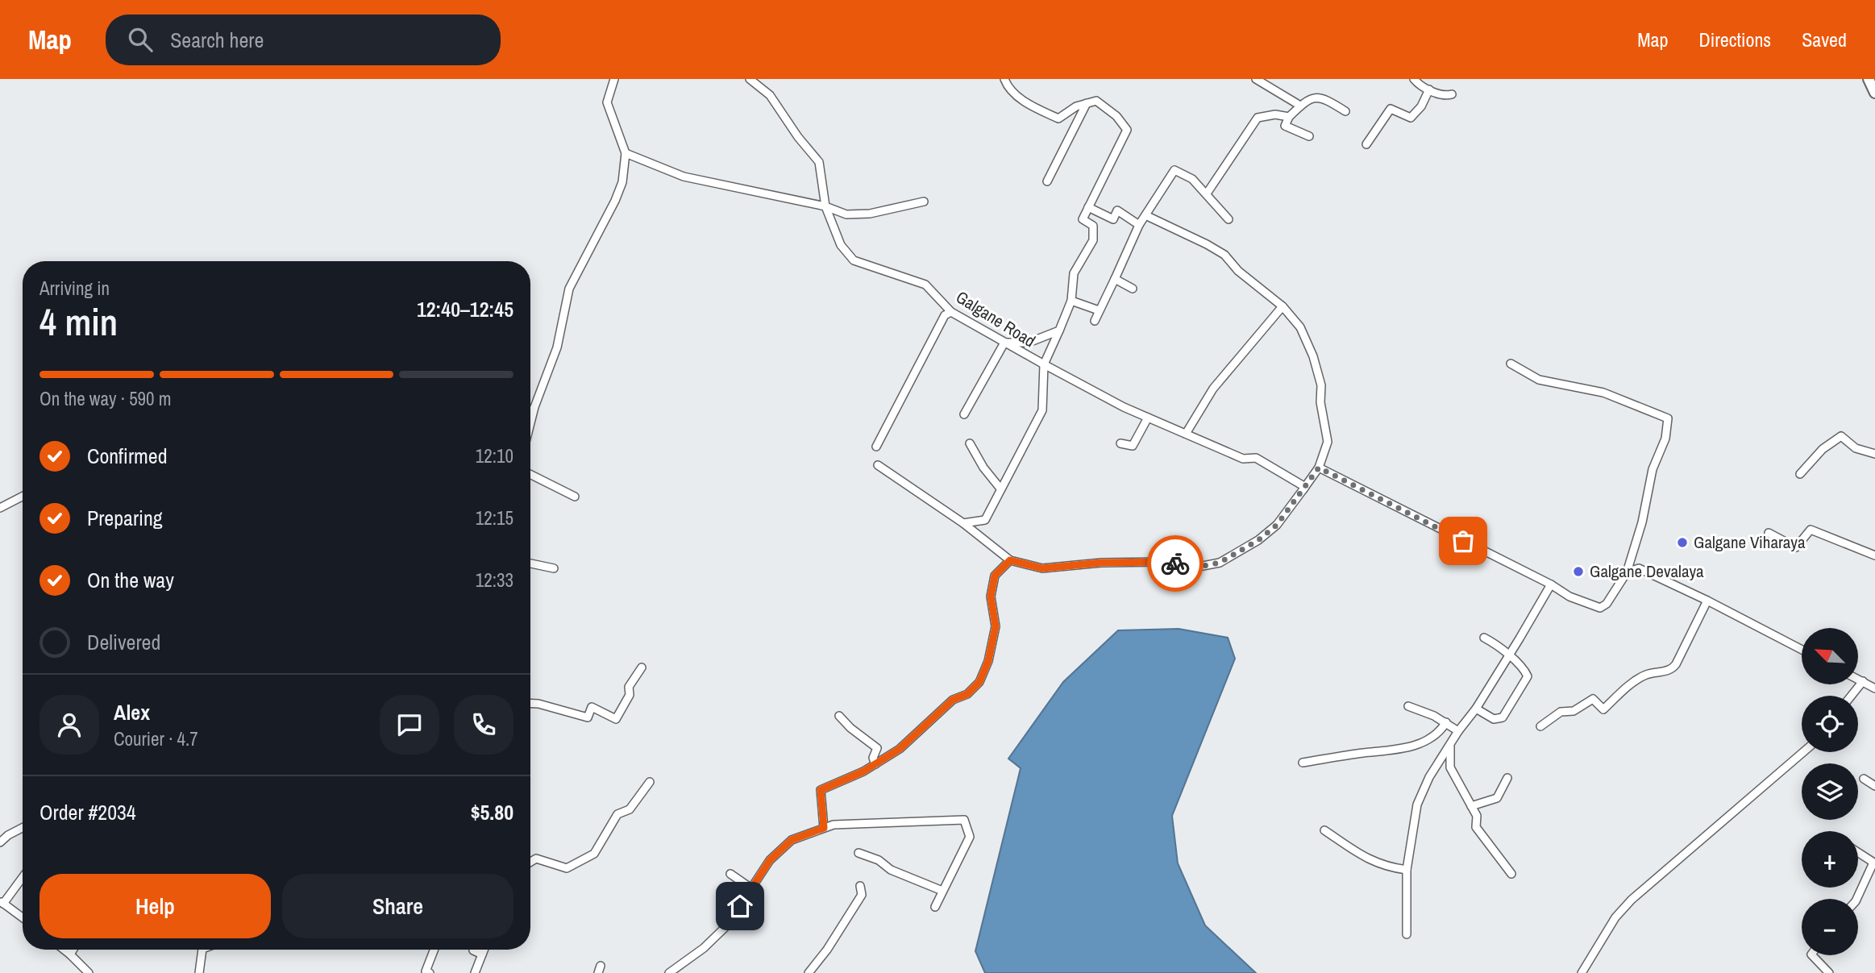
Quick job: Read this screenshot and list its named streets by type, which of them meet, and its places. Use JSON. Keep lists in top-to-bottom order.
{
  "streets": {
    "street": ["Galgane Road"]
  },
  "places": ["Galgane Viharaya", "Galgane Devalaya"],
  "north": "top left",
  "page": {
    "header": "Map",
    "search": "Search here",
    "nav": ["Map", "Directions", "Saved"],
    "heading": ["4 min", "Arriving in", "12:40–12:45"],
    "panel": [
      "Alex",
      "Courier · 4.7",
      "Order #2034",
      "$5.80"
    ],
    "bar": "On the way · 590 m",
    "list": [
      ["Confirmed", "12:10"],
      ["Preparing", "12:15"],
      ["On the way", "12:33"],
      "Delivered"
    ],
    "map_buttons": ["+", "−"],
    "buttons": ["Help", "Share"]
  }
}
